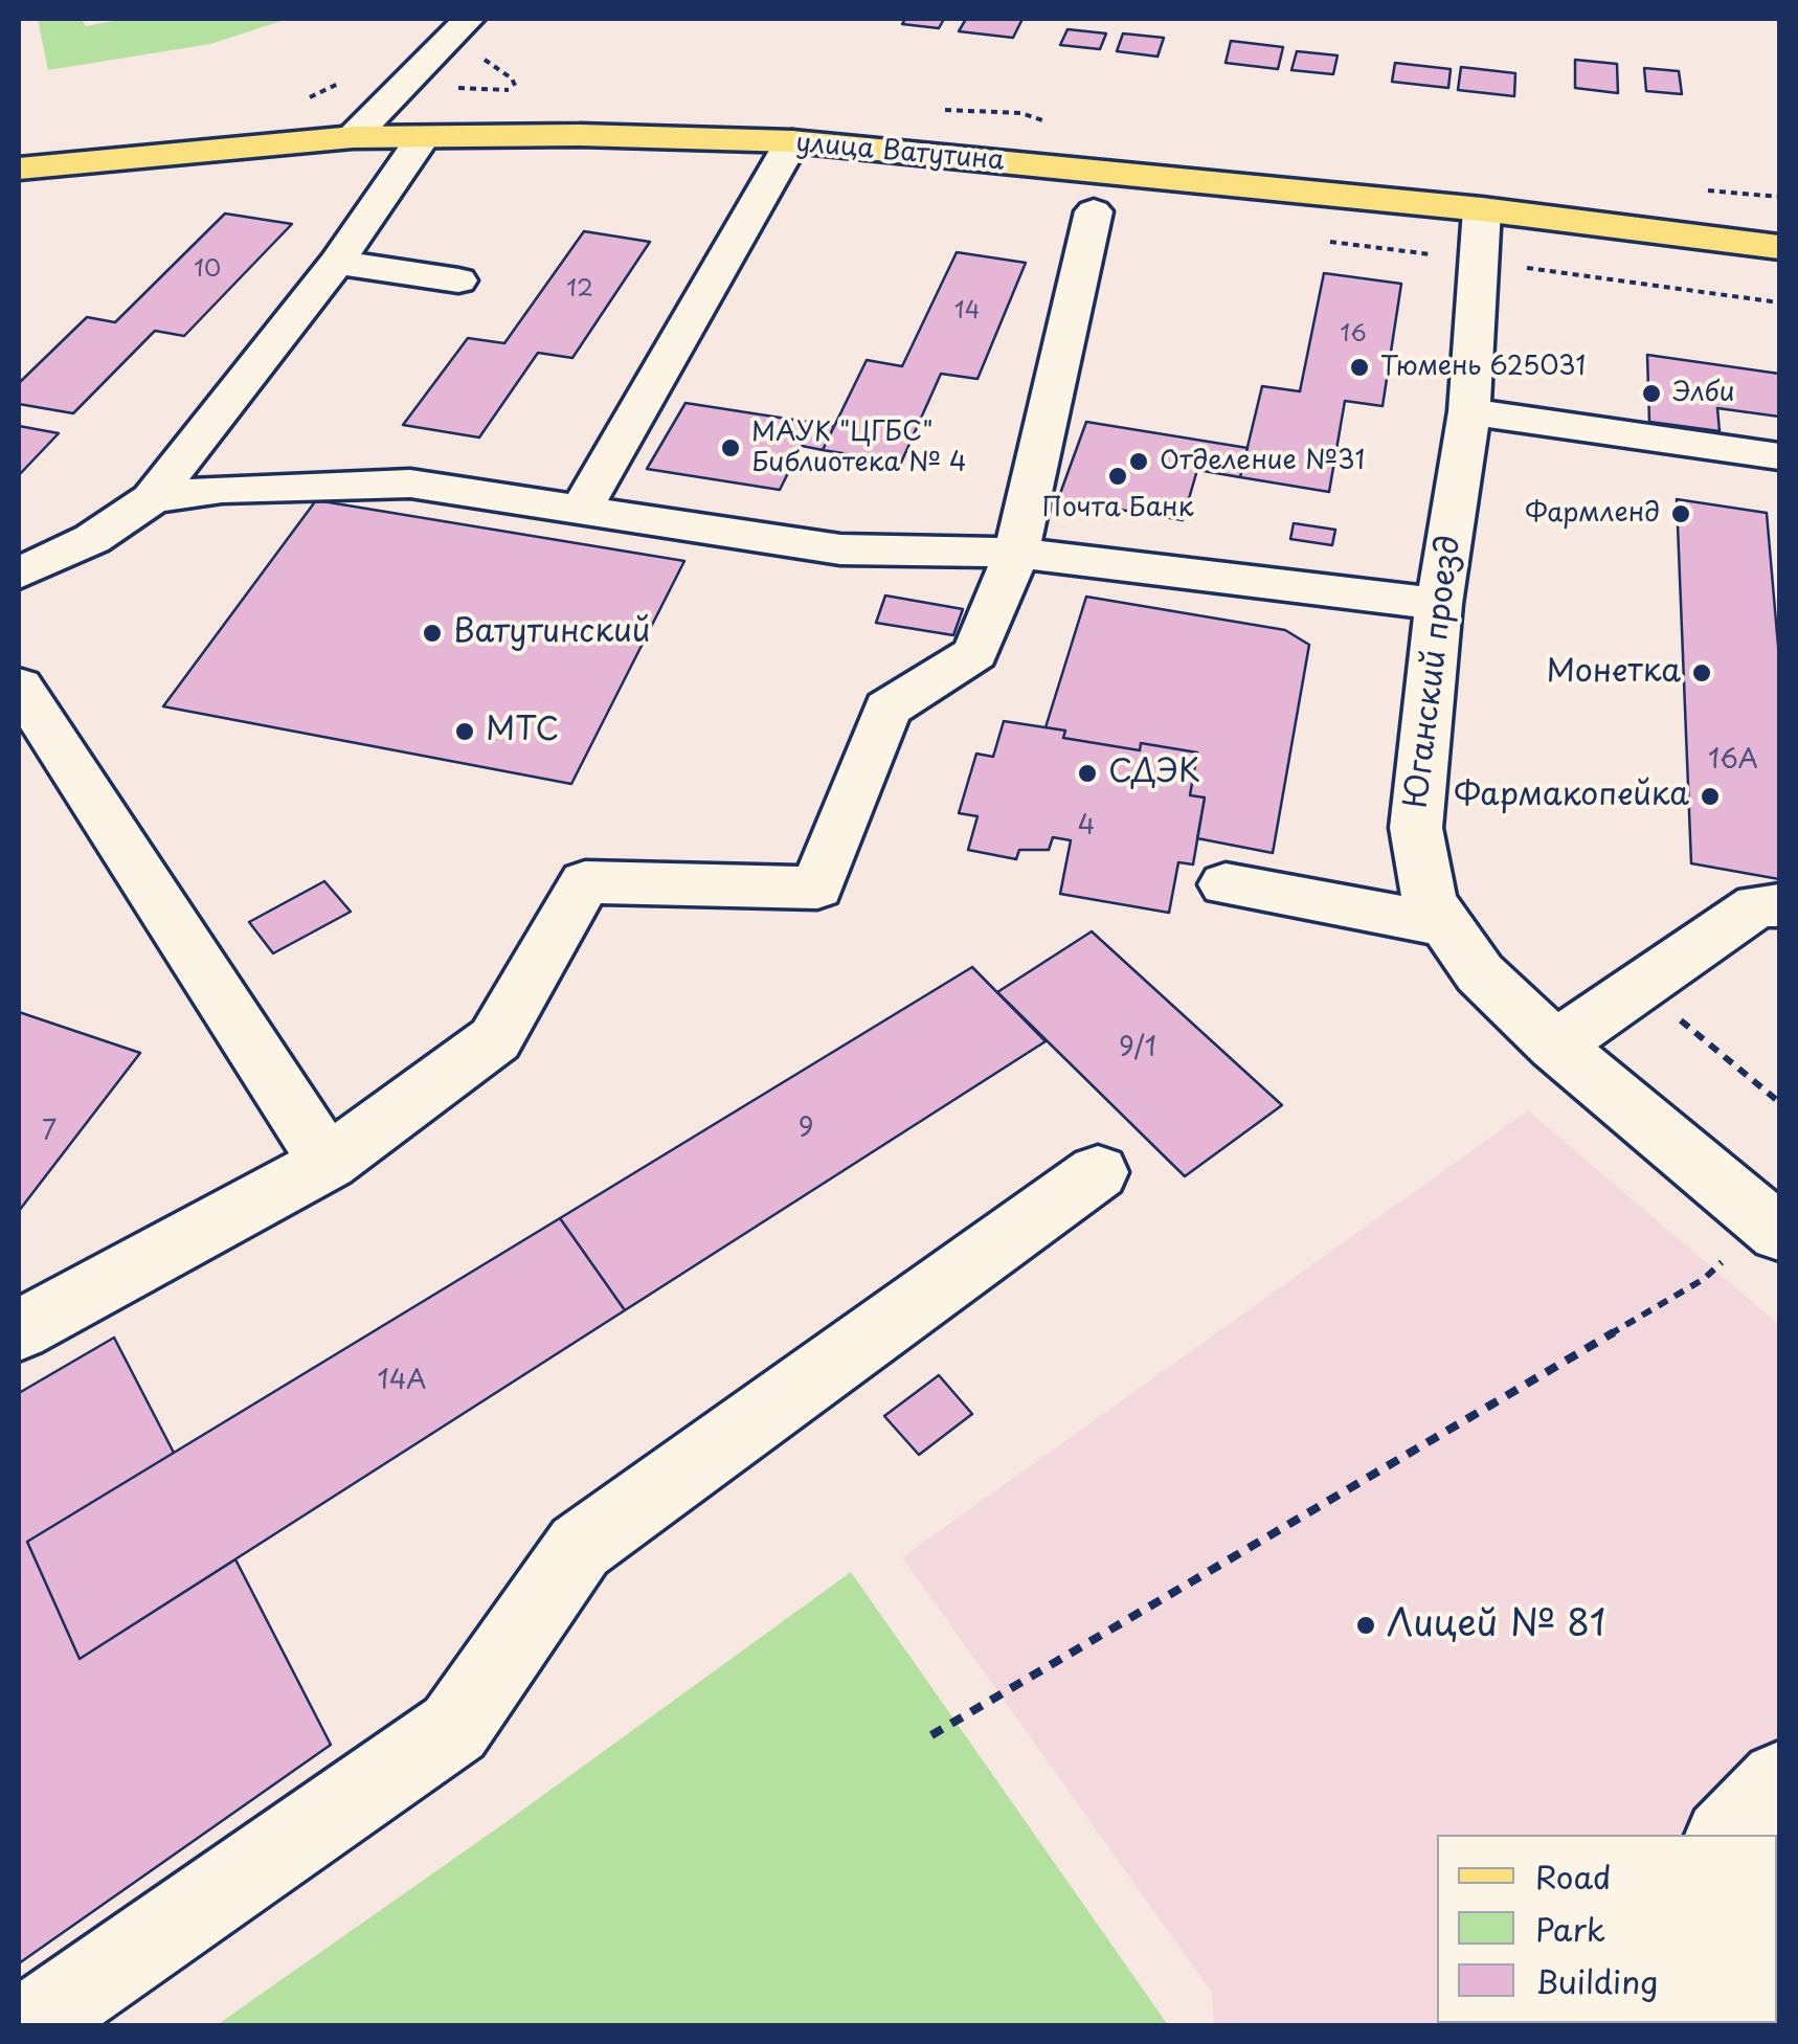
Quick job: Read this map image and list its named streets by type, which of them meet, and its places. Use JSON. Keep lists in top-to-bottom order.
{
  "streets": {
    "main road": ["улица Ватутина"],
    "street": ["Юганский проезд"]
  },
  "crossings": [
    ["улица Ватутина", "Юганский проезд"]
  ],
  "places": [
    "Тюмень 625031",
    "Элби",
    "МАУК \"ЦГБС\" Библиотека № 4",
    "Отделение №31",
    "Почта Банк",
    "Фармленд",
    "Ватутинский",
    "Монетка",
    "МТС",
    "СДЭК",
    "Фармакопейка",
    "Лицей № 81"
  ],
  "house_numbers": [
    "10",
    "12",
    "14",
    "16",
    "16А",
    "4",
    "9/1",
    "9",
    "7",
    "14А"
  ],
  "legend": ["Road", "Park", "Building"]
}
